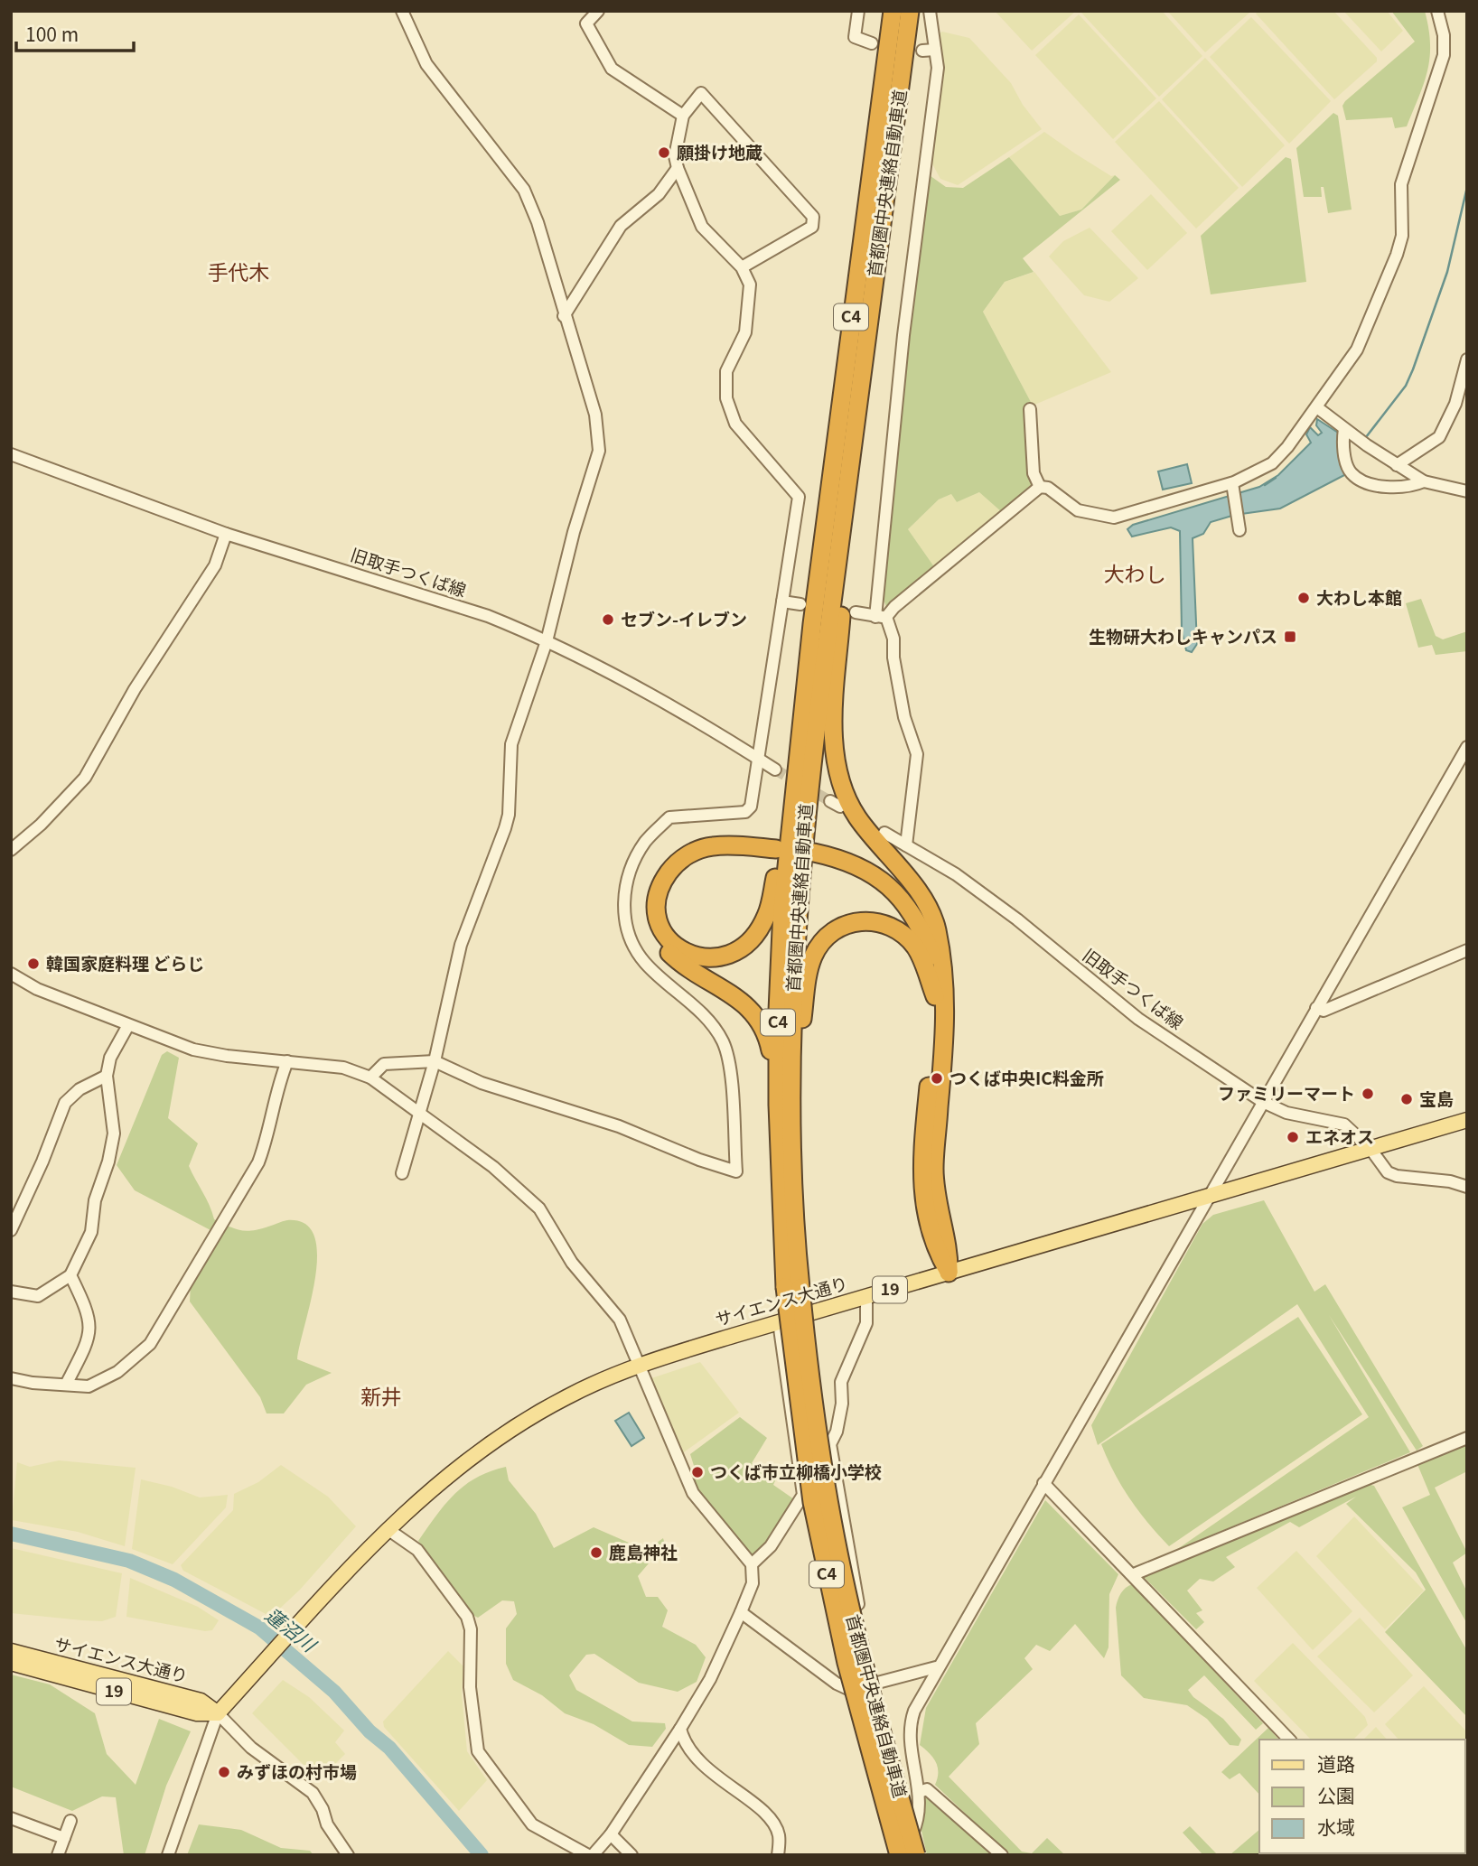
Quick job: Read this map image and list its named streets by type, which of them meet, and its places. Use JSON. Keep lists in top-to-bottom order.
{
  "streets": {
    "highway": ["首都圏中央連絡自動車道", "C4"],
    "main road": ["19", "サイエンス大通り"],
    "street": ["旧取手つくば線"]
  },
  "crossings": [
    ["旧取手つくば線", "サイエンス大通り"]
  ],
  "districts": ["手代木", "大わし", "新井"],
  "water": ["蓮沼川"],
  "places": {
    "other": [
      "願掛け地蔵",
      "大わし本館",
      "セブン-イレブン",
      "韓国家庭料理 どらじ",
      "つくば中央IC料金所",
      "ファミリーマート",
      "宝島",
      "エネオス",
      "つくば市立柳橋小学校",
      "鹿島神社",
      "みずほの村市場"
    ],
    "transit": ["生物研大わしキャンパス"]
  },
  "legend": ["道路", "公園", "水域"],
  "scale_bar": "100 m"
}
